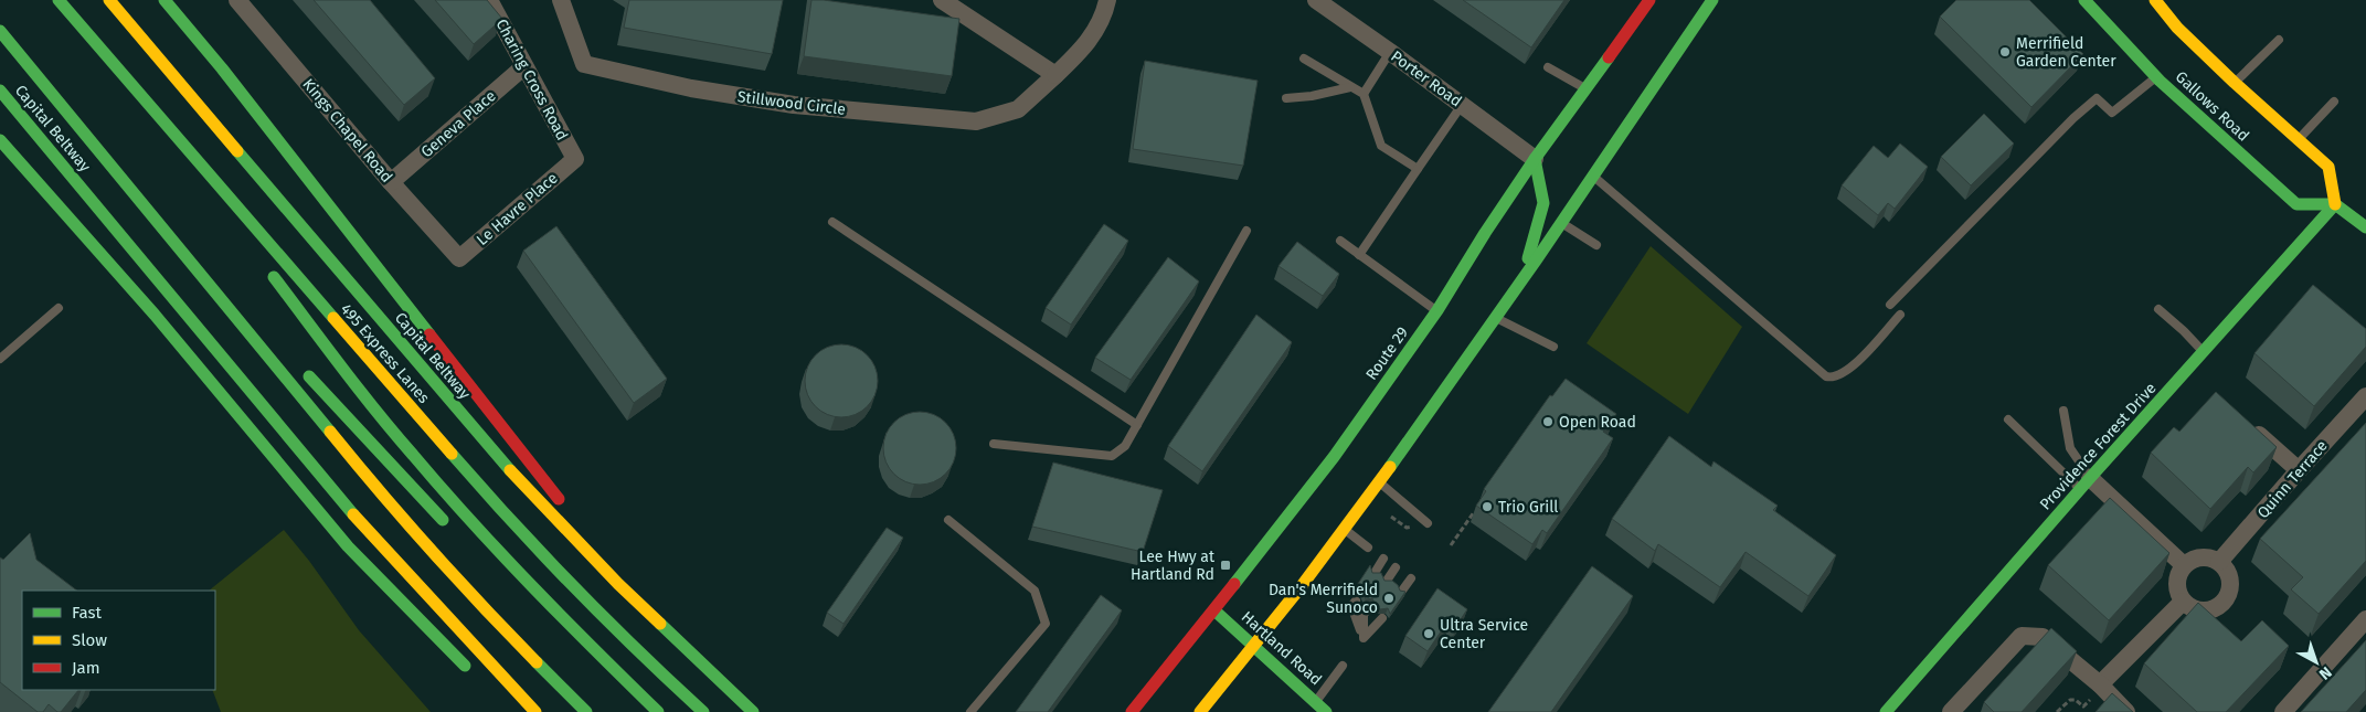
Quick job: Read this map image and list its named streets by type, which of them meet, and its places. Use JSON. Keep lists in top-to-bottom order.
{
  "streets": {
    "main road": [
      "Gallows Road",
      "Capital Beltway",
      "495 Express Lanes",
      "Route 29",
      "Providence Forest Drive",
      "Hartland Road"
    ],
    "street": [
      "Porter Road",
      "Charing Cross Road",
      "Stillwood Circle",
      "Geneva Place",
      "Kings Chapel Road",
      "Le Havre Place",
      "Quinn Terrace"
    ]
  },
  "crossings": [
    ["Porter Road", "Route 29"],
    ["Charing Cross Road", "Geneva Place"],
    ["Charing Cross Road", "Le Havre Place"],
    ["Gallows Road", "Providence Forest Drive"],
    ["Geneva Place", "Kings Chapel Road"],
    ["Kings Chapel Road", "Le Havre Place"],
    ["Route 29", "Hartland Road"]
  ],
  "places": {
    "other": [
      "Merrifield Garden Center",
      "Open Road",
      "Trio Grill",
      "Dan's Merrifield Sunoco",
      "Ultra Service Center"
    ],
    "transit": ["Lee Hwy at Hartland Rd"]
  },
  "legend": ["Fast", "Slow", "Jam"],
  "north": "bottom right"
}
